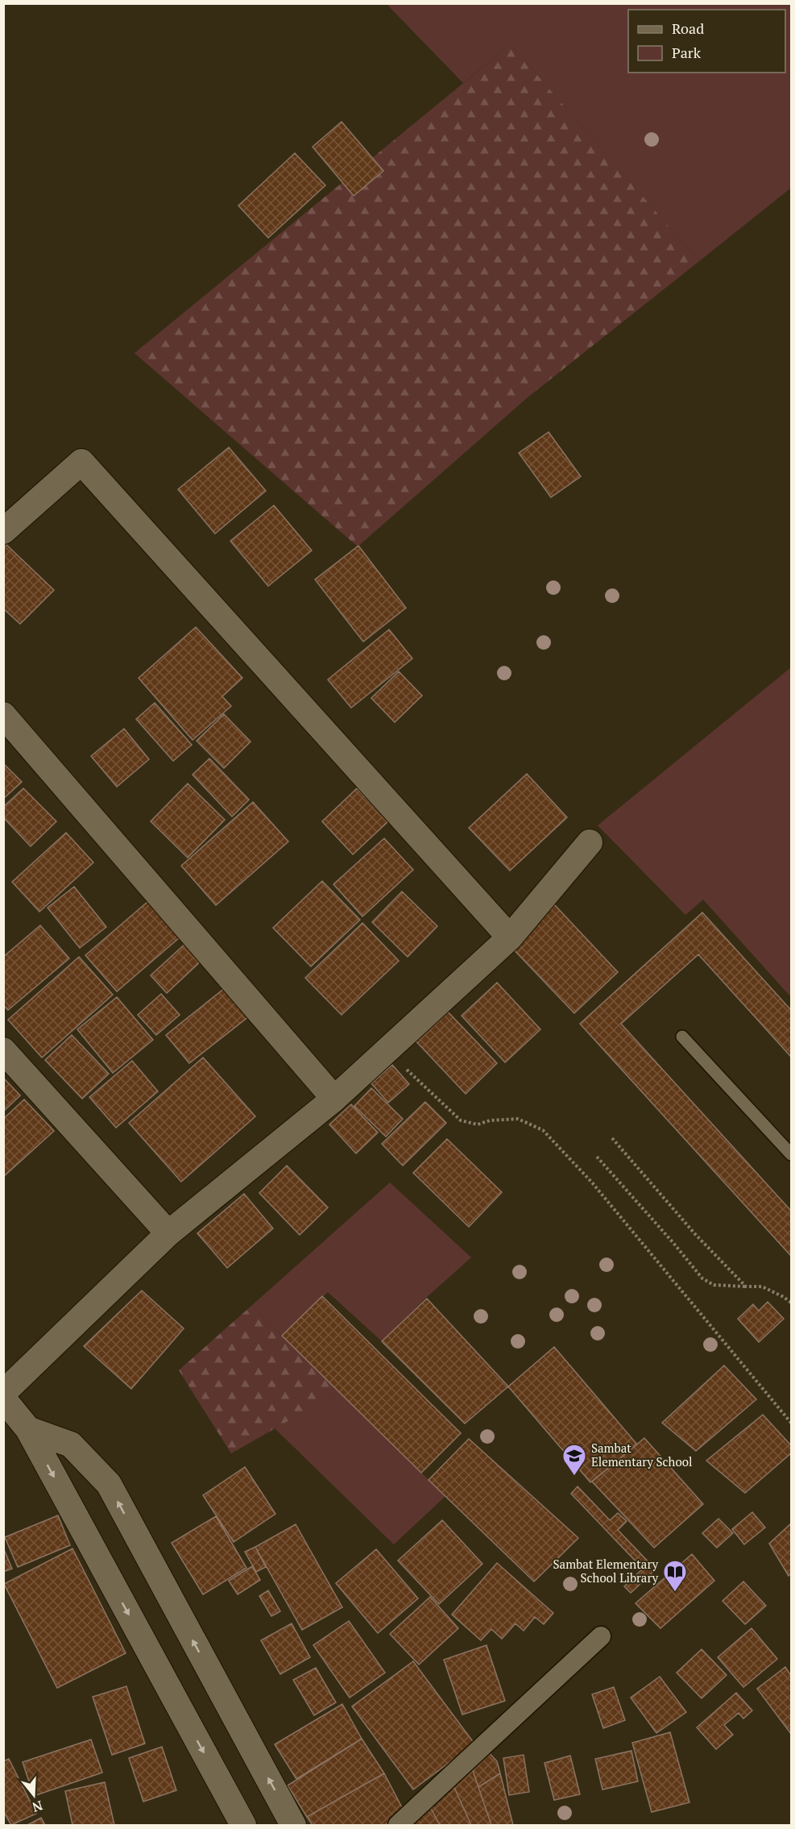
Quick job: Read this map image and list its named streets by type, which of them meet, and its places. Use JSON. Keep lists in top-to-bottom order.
{
  "places": {
    "school or university": ["Sambat Elementary School"],
    "library": ["Sambat Elementary School Library"]
  },
  "legend": ["Road", "Park"],
  "north": "bottom"
}
